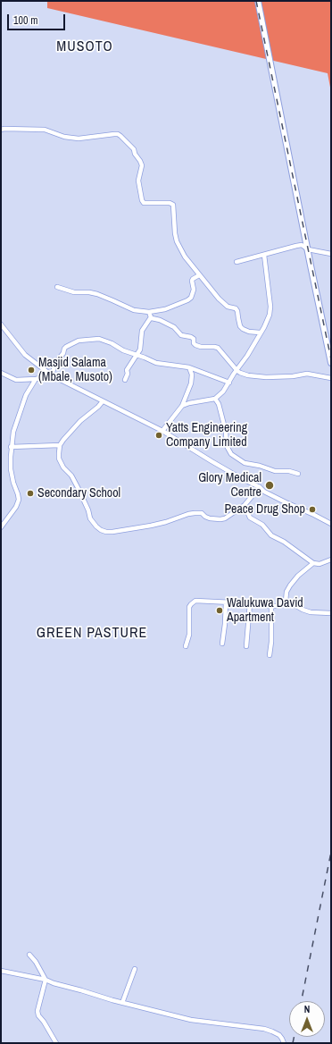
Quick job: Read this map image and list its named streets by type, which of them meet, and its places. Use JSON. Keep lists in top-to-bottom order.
{
  "districts": ["MUSOTO", "GREEN PASTURE"],
  "places": [
    "Masjid Salama (Mbale, Musoto)",
    "Yatts Engineering Company Limited",
    "Glory Medical Centre",
    "Secondary School",
    "Peace Drug Shop",
    "Walukuwa David Apartment"
  ],
  "scale_bar": "100 m",
  "north": "top"
}
